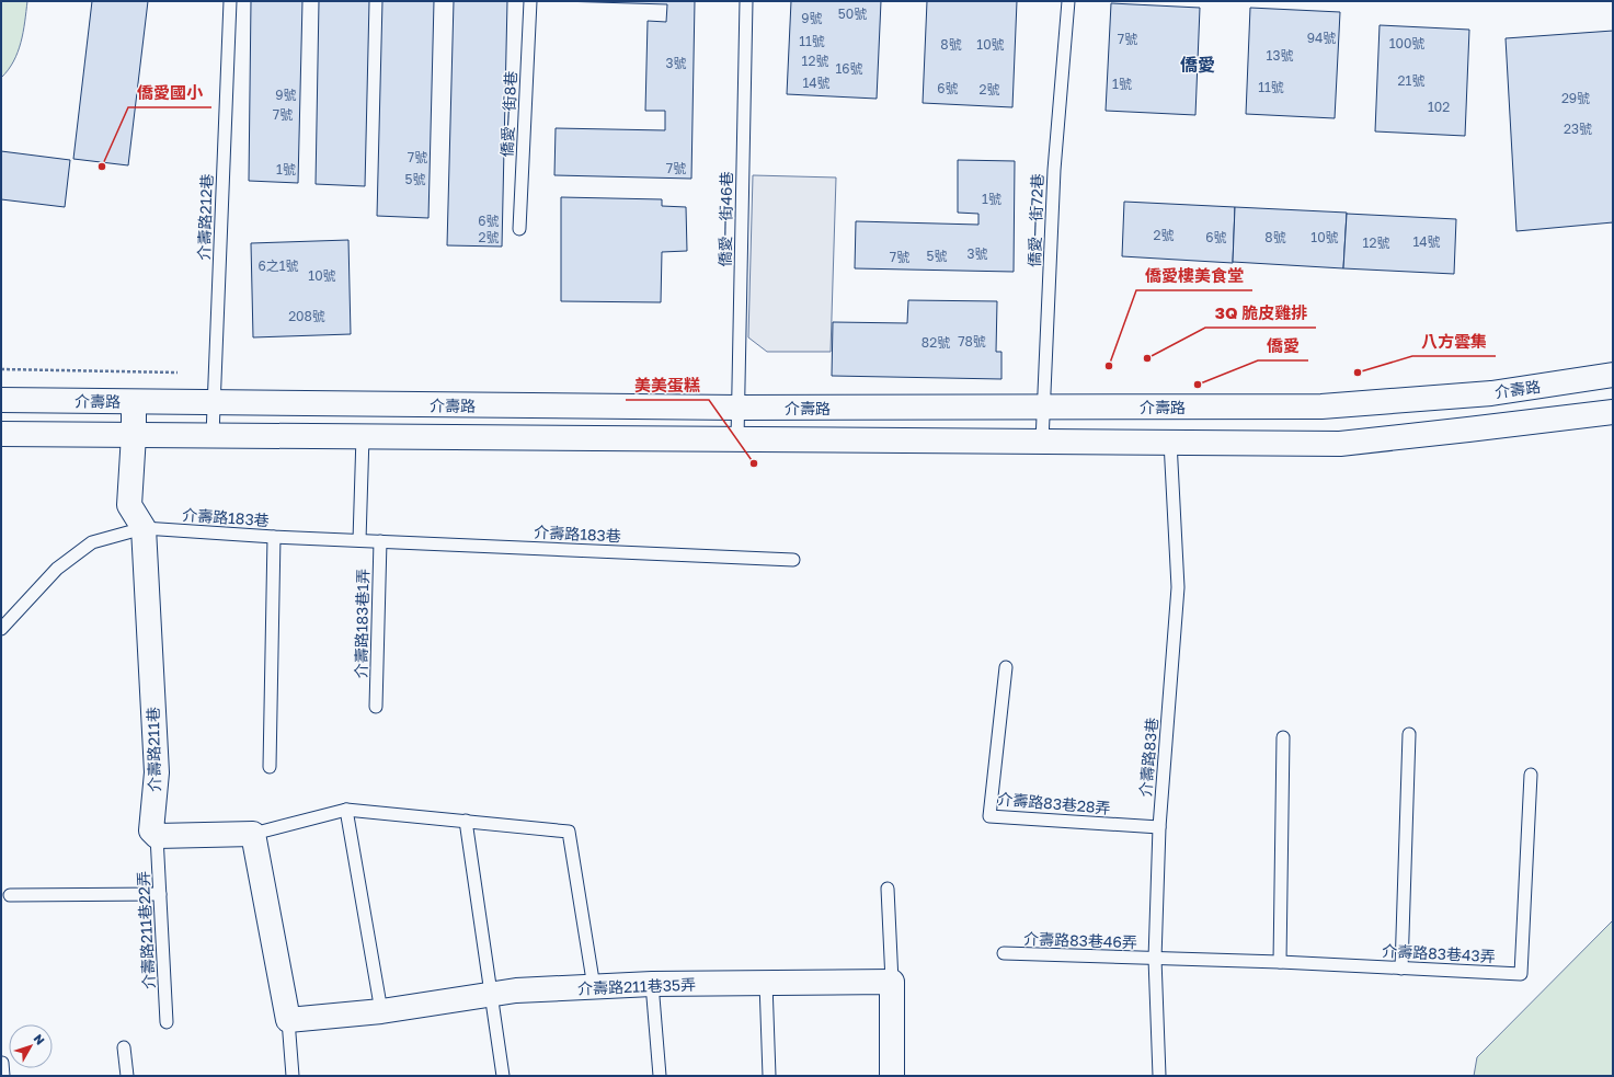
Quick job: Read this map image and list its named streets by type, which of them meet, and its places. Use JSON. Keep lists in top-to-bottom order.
{
  "streets": {
    "main road": ["介壽路", "介壽路211巷", "介壽路211巷35弄"],
    "lane": [
      "僑愛一街8巷",
      "介壽路212巷",
      "僑愛一街46巷",
      "僑愛一街72巷",
      "介壽路183巷",
      "介壽路183巷1弄",
      "介壽路83巷",
      "介壽路83巷28弄",
      "介壽路211巷22弄",
      "介壽路83巷46弄",
      "介壽路83巷43弄"
    ]
  },
  "crossings": [
    ["介壽路212巷", "介壽路"],
    ["僑愛一街46巷", "介壽路"],
    ["僑愛一街72巷", "介壽路"],
    ["介壽路", "介壽路211巷"],
    ["介壽路", "介壽路83巷"],
    ["介壽路183巷", "介壽路183巷1弄"],
    ["介壽路183巷", "介壽路211巷"],
    ["介壽路211巷", "介壽路211巷22弄"],
    ["介壽路83巷", "介壽路83巷28弄"],
    ["介壽路83巷", "介壽路83巷46弄"],
    ["介壽路83巷", "介壽路83巷43弄"],
    ["介壽路83巷46弄", "介壽路83巷43弄"]
  ],
  "districts": ["僑愛"],
  "places": [
    "僑愛國小",
    "3Q 脆皮雞排",
    "僑愛樓美食堂",
    "八方雲集",
    "僑愛",
    "美美蛋糕"
  ],
  "house_numbers": [
    "50號",
    "9號",
    "94號",
    "7號",
    "11號",
    "100號",
    "8號",
    "10號",
    "13號",
    "12號",
    "3號",
    "16號",
    "21號",
    "14號",
    "1號",
    "11號",
    "6號",
    "2號",
    "9號",
    "29號",
    "102",
    "7號",
    "23號",
    "7號",
    "7號",
    "1號",
    "5號",
    "1號",
    "6號",
    "2號",
    "2號",
    "6號",
    "8號",
    "10號",
    "14號",
    "12號",
    "3號",
    "5號",
    "7號",
    "6之1號",
    "10號",
    "208號",
    "78號",
    "82號"
  ],
  "north": "top right"
}
